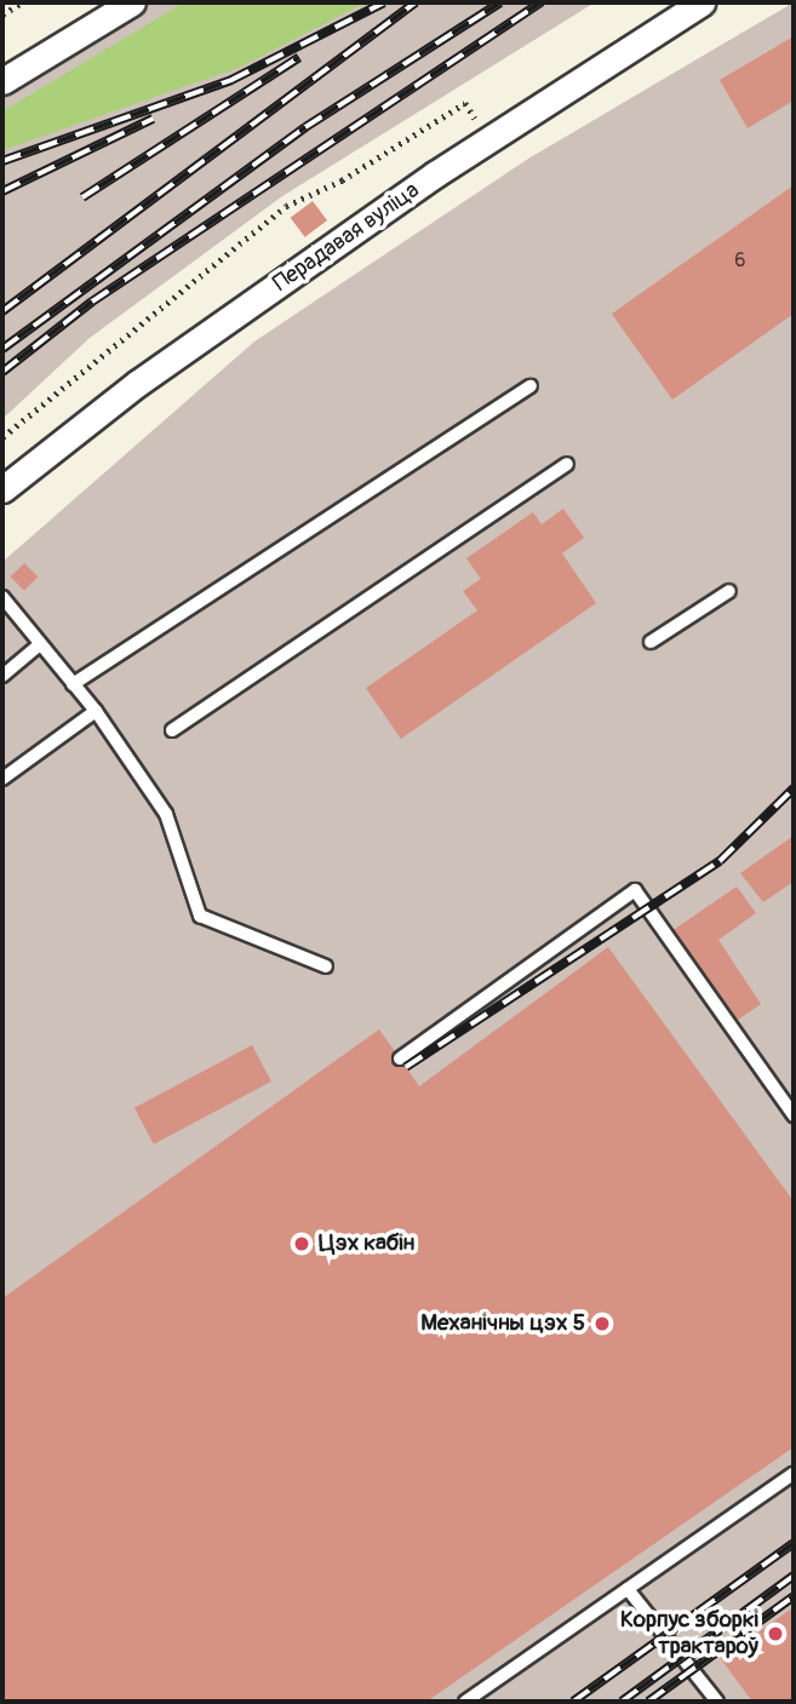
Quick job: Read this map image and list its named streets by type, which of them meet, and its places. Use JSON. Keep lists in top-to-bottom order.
{
  "streets": {
    "street": ["Перадавая вуліца"]
  },
  "places": ["Цэх кабін", "Механічны цэх 5", "Корпус зборкі трактароў"],
  "house_numbers": ["6"]
}
